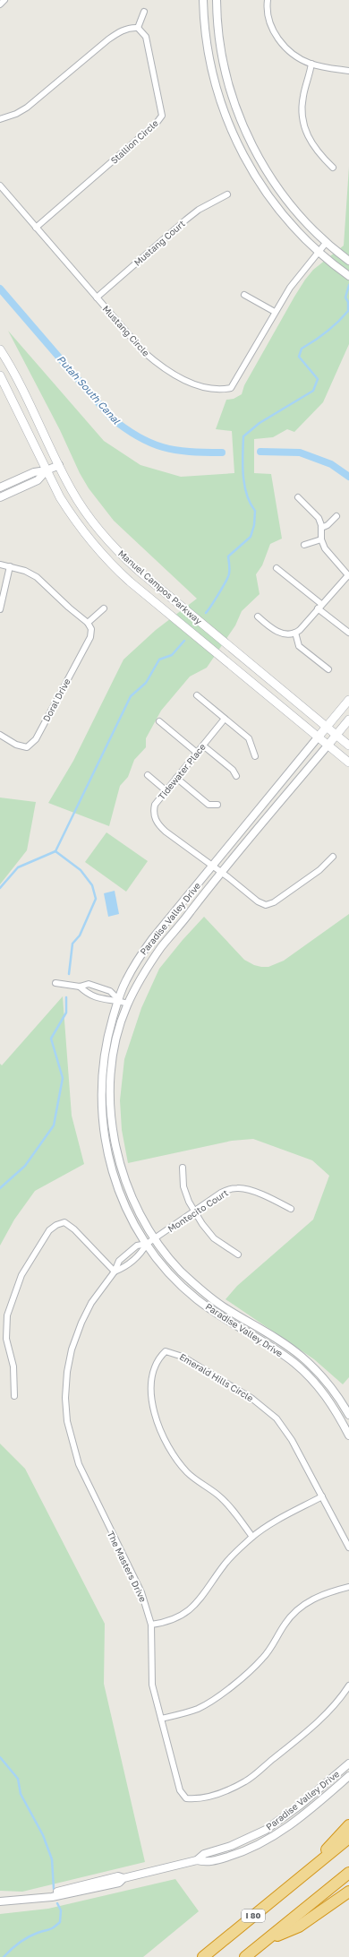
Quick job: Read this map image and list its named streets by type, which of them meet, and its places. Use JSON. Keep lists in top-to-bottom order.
{
  "streets": {
    "highway": ["I 80"],
    "main road": ["Manuel Campos Parkway", "Paradise Valley Drive"],
    "street": [
      "Stallion Circle",
      "Mustang Court",
      "Mustang Circle",
      "Doral Drive",
      "Tidewater Place",
      "Montecito Court",
      "Emerald Hills Circle",
      "The Masters Drive"
    ]
  },
  "crossings": [
    ["Stallion Circle", "Mustang Circle"],
    ["Mustang Court", "Mustang Circle"],
    ["Manuel Campos Parkway", "Paradise Valley Drive"],
    ["Tidewater Place", "Paradise Valley Drive"],
    ["Paradise Valley Drive", "Montecito Court"],
    ["Paradise Valley Drive", "The Masters Drive"],
    ["Montecito Court", "The Masters Drive"]
  ],
  "water": ["Putah South Canal"]
}
